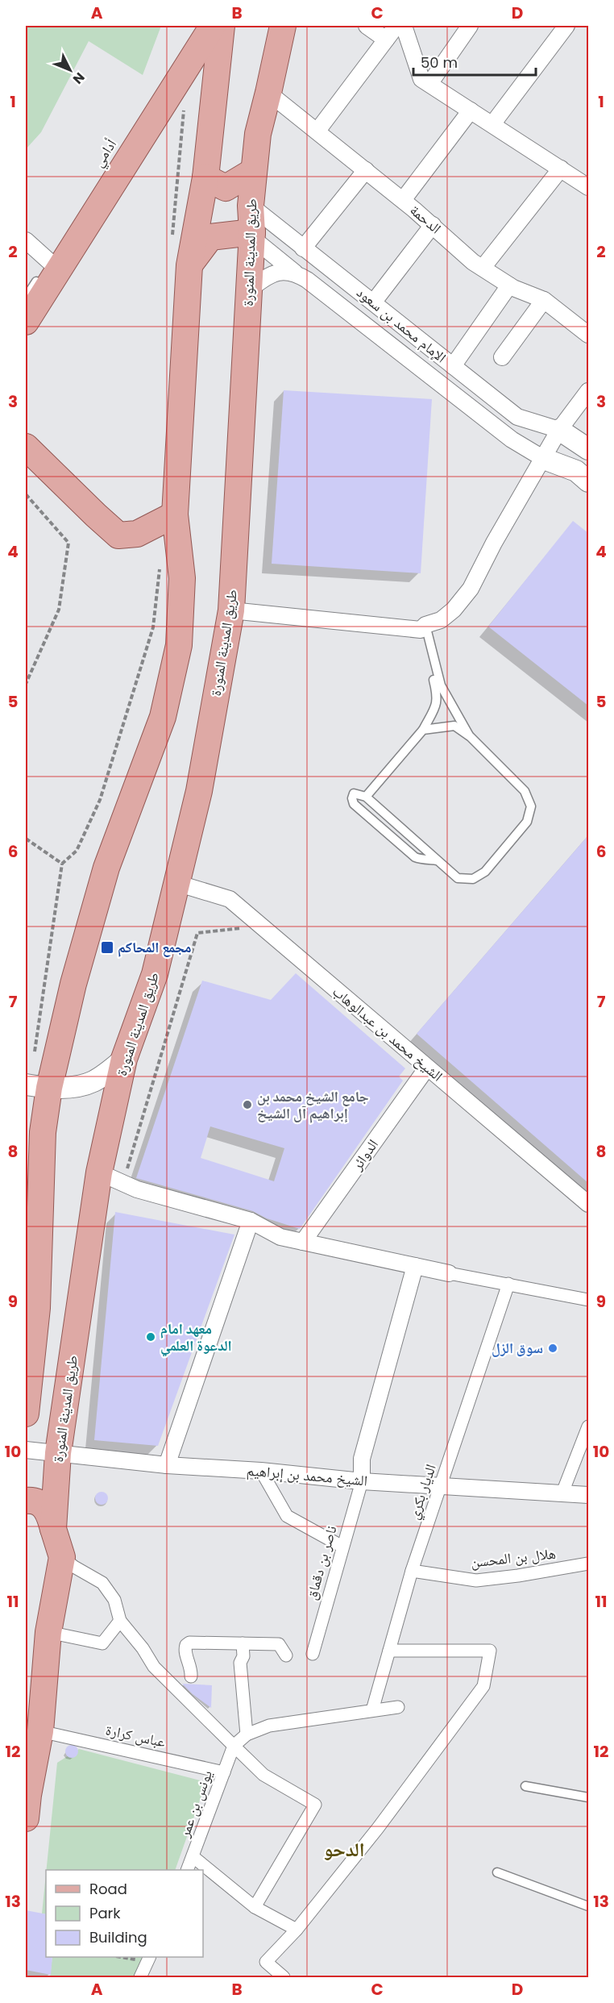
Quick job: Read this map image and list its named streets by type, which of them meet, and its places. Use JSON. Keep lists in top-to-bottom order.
{
  "streets": {
    "main road": ["طريق المدينة المنورة"],
    "street": [
      "الدحمة",
      "الإمام محمد بن سعود",
      "الشيخ محمد بن عبدالوهاب",
      "الدوائر",
      "الشيخ محمد بن إبراهيم",
      "الديار بكري",
      "هلال بن المحسن",
      "ناصر بن دقماق",
      "عباس كرارة",
      "يونس بن عمر"
    ],
    "lane": ["أدامي"]
  },
  "crossings": [
    ["الدحمة", "طريق المدينة المنورة"],
    ["طريق المدينة المنورة", "الإمام محمد بن سعود"],
    ["طريق المدينة المنورة", "الشيخ محمد بن عبدالوهاب"],
    ["طريق المدينة المنورة", "الشيخ محمد بن إبراهيم"],
    ["طريق المدينة المنورة", "عباس كرارة"],
    ["الشيخ محمد بن عبدالوهاب", "الدوائر"],
    ["الشيخ محمد بن إبراهيم", "الديار بكري"],
    ["الشيخ محمد بن إبراهيم", "ناصر بن دقماق"],
    ["الديار بكري", "هلال بن المحسن"],
    ["عباس كرارة", "يونس بن عمر"]
  ],
  "districts": ["الدحو"],
  "places": {
    "transit": ["مجمع المحاكم"],
    "other": ["جامع الشيخ محمد بن إبراهيم آل الشيخ", "معهد امام الدعوة العلمي", "سوق الزل"]
  },
  "legend": ["Road", "Park", "Building"],
  "scale_bar": "50 m",
  "north": "bottom right",
  "grid": {
    "columns": [
      "A",
      "B",
      "C",
      "D"
    ],
    "rows": [
      "1",
      "2",
      "3",
      "4",
      "5",
      "6",
      "7",
      "8",
      "9",
      "10",
      "11",
      "12",
      "13"
    ]
  }
}
